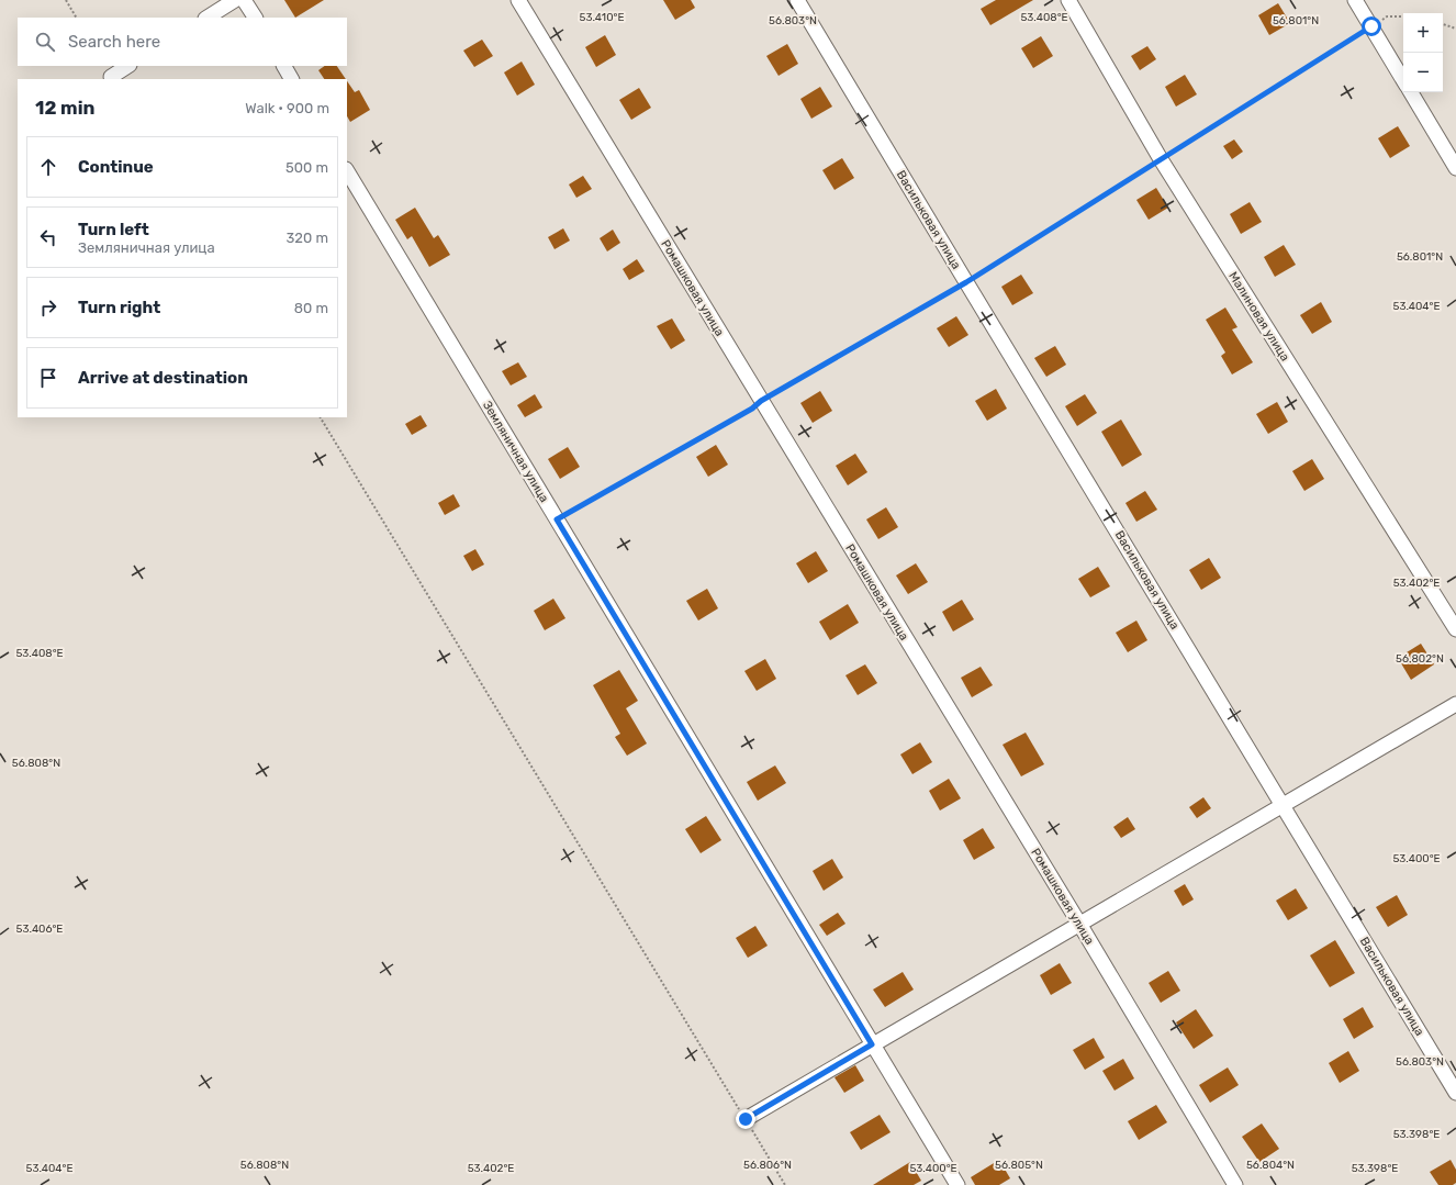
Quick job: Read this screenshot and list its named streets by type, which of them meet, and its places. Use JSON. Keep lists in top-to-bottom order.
{
  "streets": {
    "street": [
      "Васильковая улица",
      "Ромашковая улица",
      "Малиновая улица",
      "Земляничная улица"
    ]
  },
  "page": {
    "map_buttons": ["+", "−"],
    "search": "Search here",
    "heading": ["12 min", "Walk · 900 m"],
    "list": [
      ["Continue", "500 m"],
      ["Turn left", "Земляничная улица", "320 m"],
      ["Turn right", "80 m"],
      "Arrive at destination"
    ]
  },
  "coordinates": [
    "53.410°E",
    "53.408°E",
    "56.803°N",
    "56.801°N",
    "53.404°E",
    "53.402°E",
    "56.802°N",
    "56.808°N",
    "53.400°E",
    "53.406°E",
    "53.398°E",
    "56.806°N",
    "56.805°N",
    "56.804°N"
  ]
}
